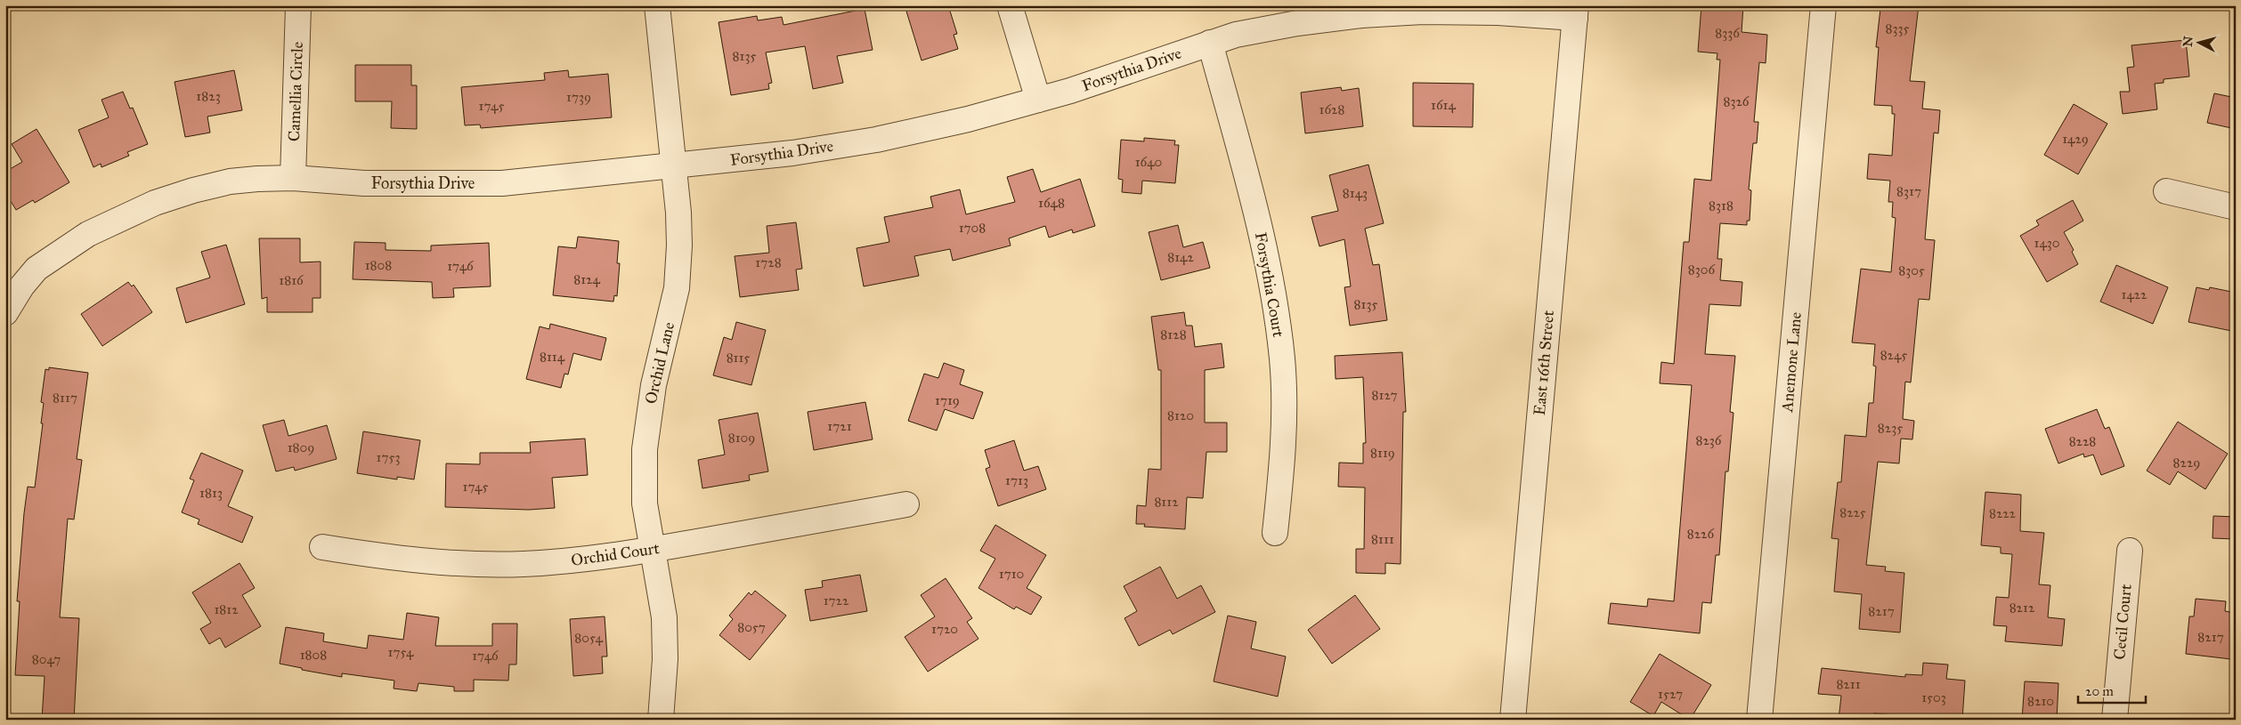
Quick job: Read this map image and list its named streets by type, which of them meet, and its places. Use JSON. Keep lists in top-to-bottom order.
{
  "streets": {
    "street": [
      "Forsythia Drive",
      "Camellia Circle",
      "Forsythia Court",
      "Anemone Lane",
      "Orchid Lane",
      "East 16th Street",
      "Orchid Court",
      "Cecil Court"
    ]
  },
  "crossings": [
    ["Forsythia Drive", "Camellia Circle"],
    ["Forsythia Drive", "Forsythia Court"],
    ["Forsythia Drive", "Orchid Lane"],
    ["Forsythia Drive", "East 16th Street"],
    ["Orchid Lane", "Orchid Court"]
  ],
  "house_numbers": [
    "8335",
    "8336",
    "8135",
    "1823",
    "1739",
    "8326",
    "1614",
    "1745",
    "1628",
    "1429",
    "1640",
    "8317",
    "8143",
    "1648",
    "8318",
    "1708",
    "1430",
    "8142",
    "1728",
    "1808",
    "1746",
    "8306",
    "8305",
    "8124",
    "1816",
    "1422",
    "8135",
    "8128",
    "8245",
    "8114",
    "8115",
    "8127",
    "8117",
    "1719",
    "8120",
    "1721",
    "8235",
    "8109",
    "8236",
    "8228",
    "1809",
    "8119",
    "1753",
    "8229",
    "1713",
    "1745",
    "1813",
    "8112",
    "8225",
    "8222",
    "8226",
    "8111",
    "1710",
    "1722",
    "8212",
    "1812",
    "8217",
    "8057",
    "1720",
    "8217",
    "8054",
    "1754",
    "1808",
    "1746",
    "8047",
    "8211",
    "1527",
    "1503",
    "8210"
  ],
  "scale_bar": "20 m",
  "north": "left"
}
